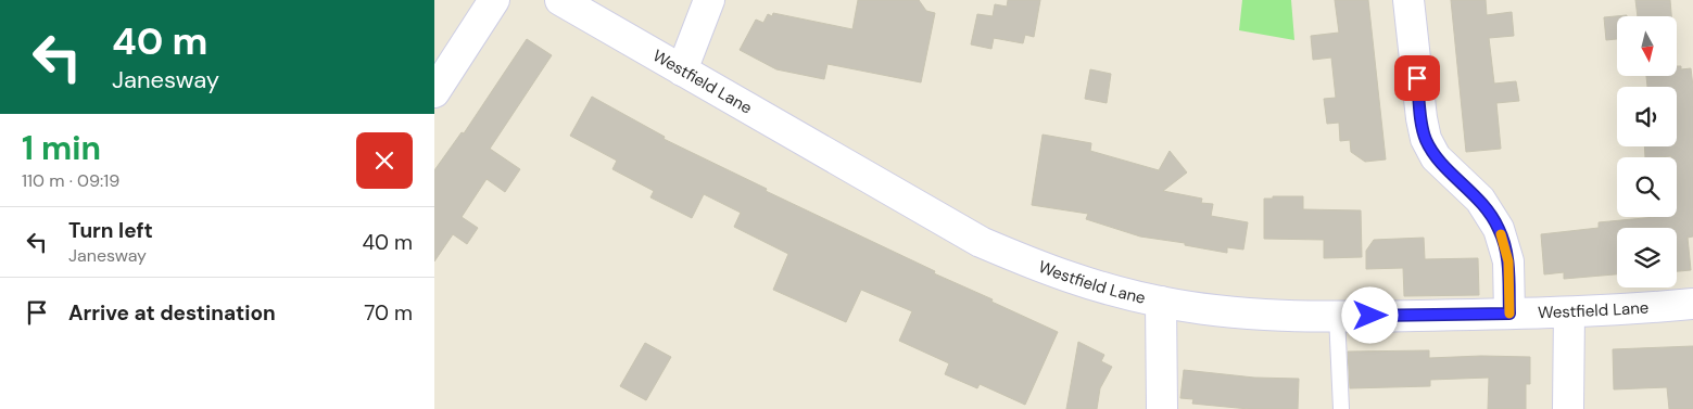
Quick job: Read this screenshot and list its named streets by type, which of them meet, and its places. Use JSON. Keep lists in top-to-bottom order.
{
  "streets": {
    "street": ["Westfield Lane"]
  },
  "north": "bottom",
  "page": {
    "turn": ["40 m", "Janesway"],
    "heading": ["1 min", "110 m · 09:19"],
    "list": [
      {
        "name": "Turn left",
        "note": "Janesway",
        "value": "40 m"
      },
      {
        "name": "Arrive at destination",
        "value": "70 m"
      }
    ]
  }
}
